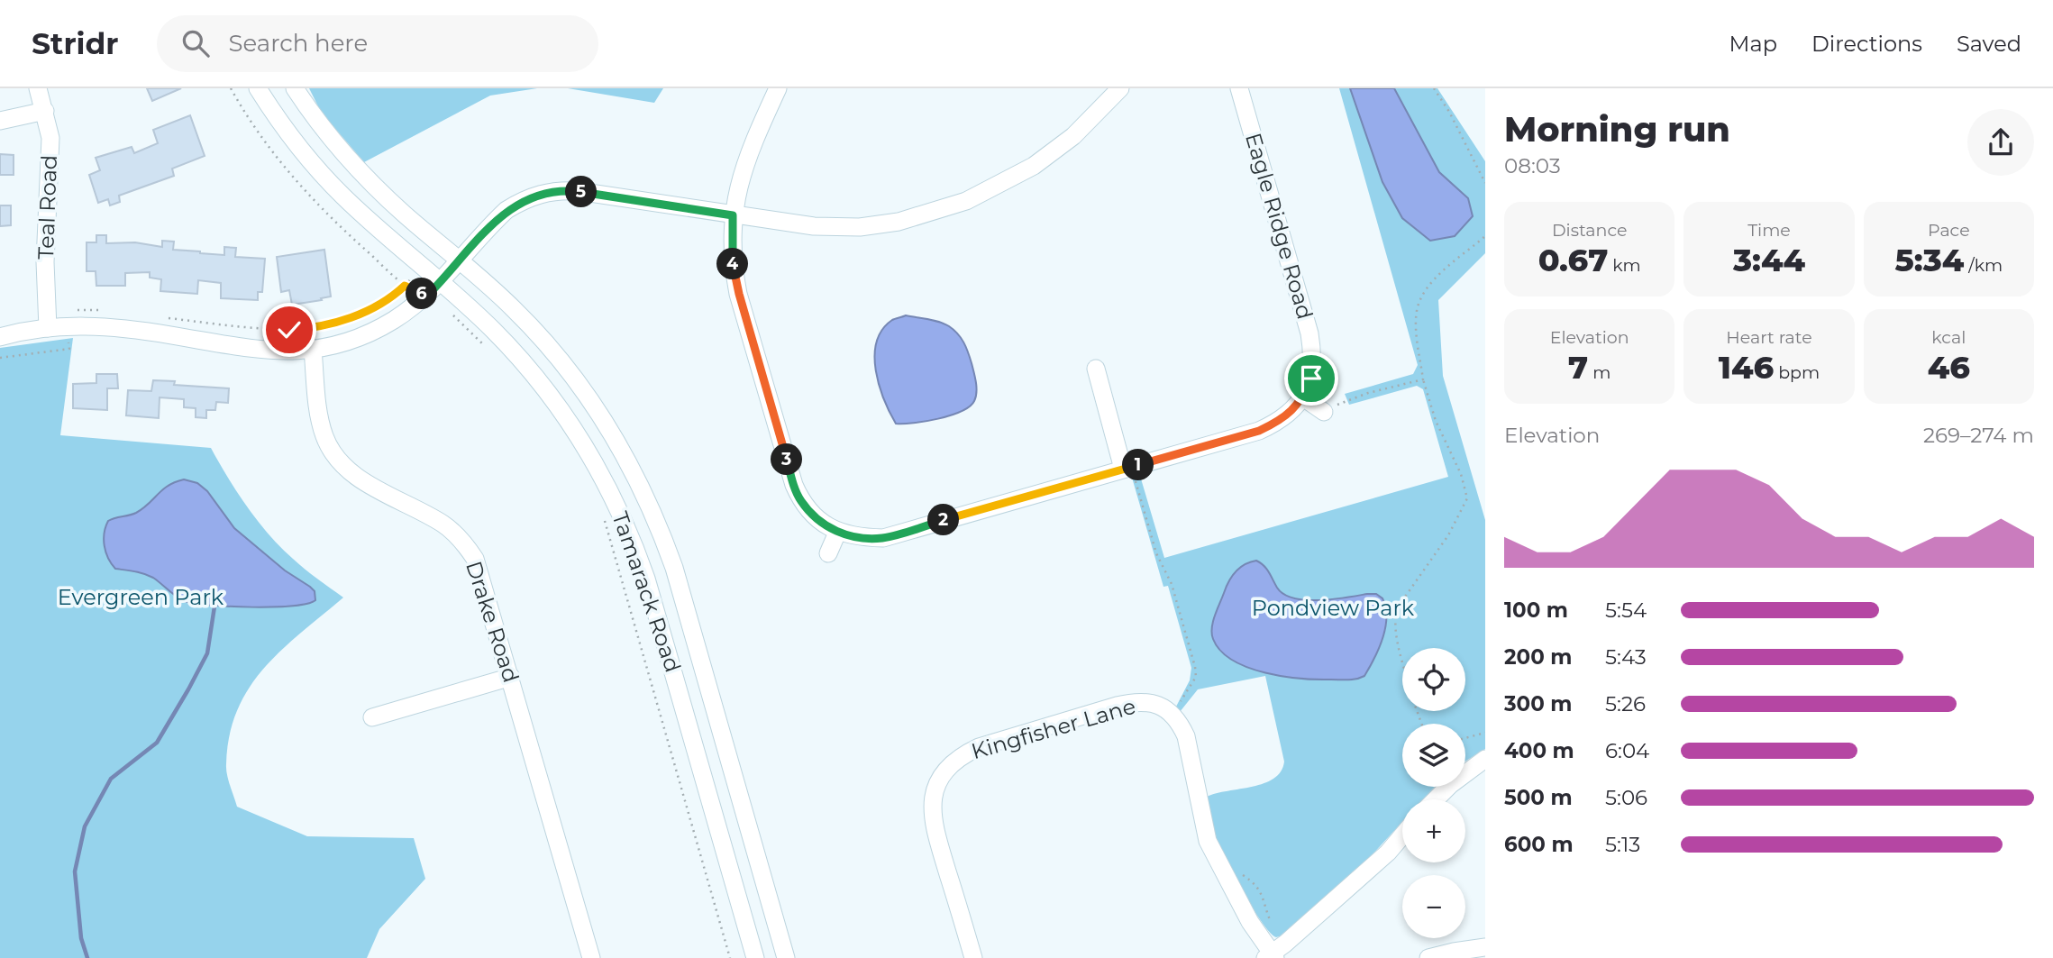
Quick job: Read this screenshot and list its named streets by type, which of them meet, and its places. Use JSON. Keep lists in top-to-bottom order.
{
  "streets": {
    "street": [
      "Teal Road",
      "Eagle Ridge Road",
      "Tamarack Road",
      "Drake Road",
      "Kingfisher Lane"
    ]
  },
  "parks": ["Evergreen Park", "Pondview Park"],
  "page": {
    "header": "Stridr",
    "search": "Search here",
    "nav": ["Map", "Directions", "Saved"],
    "heading": ["Morning run", "08:03"],
    "pins": [
      "5",
      "4",
      "6",
      "3",
      "1",
      "2"
    ],
    "stats": [
      ["Distance", "0.67 km"],
      ["Time", "3:44"],
      ["Pace", "5:34 /km"],
      ["Elevation", "7 m"],
      ["Heart rate", "146 bpm"],
      ["kcal", "46"]
    ],
    "chart": ["Elevation", "269–274 m"],
    "list": [
      {
        "name": "100 m",
        "note": "5:54"
      },
      {
        "name": "200 m",
        "note": "5:43"
      },
      {
        "name": "300 m",
        "note": "5:26"
      },
      {
        "name": "400 m",
        "note": "6:04"
      },
      {
        "name": "500 m",
        "note": "5:06"
      },
      {
        "name": "600 m",
        "note": "5:13"
      }
    ],
    "map_buttons": ["+", "−"]
  }
}
